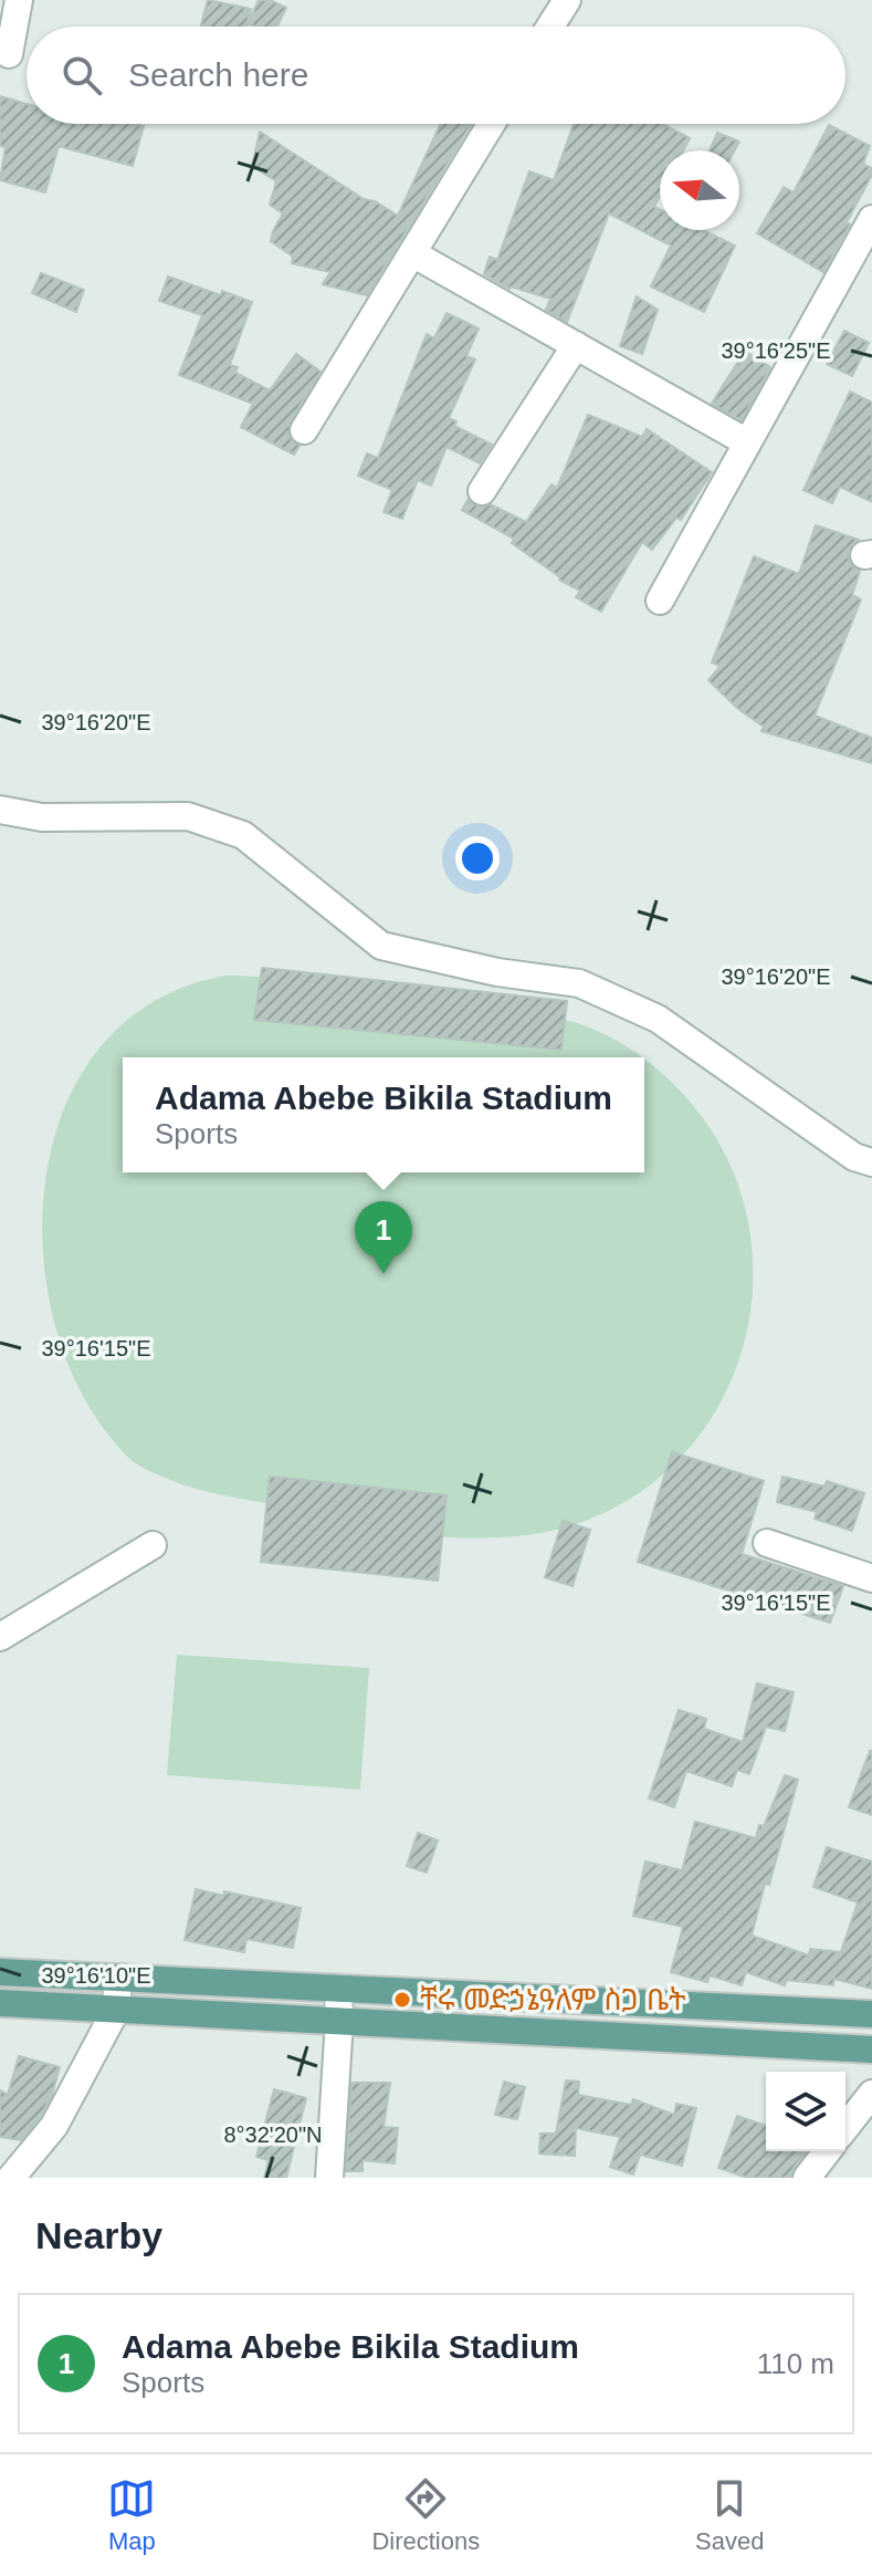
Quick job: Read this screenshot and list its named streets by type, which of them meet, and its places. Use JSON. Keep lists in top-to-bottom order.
{
  "places": ["ቸሩ መድኃኔዓለም ስጋ ቤት"],
  "north": "left",
  "page": {
    "search": "Search here",
    "popup": ["Adama Abebe Bikila Stadium", "Sports"],
    "pins": "1",
    "heading": "Nearby",
    "list": [
      {
        "mark": "1",
        "name": "Adama Abebe Bikila Stadium",
        "note": "Sports",
        "value": "110 m"
      }
    ],
    "nav": ["Map", "Directions", "Saved"]
  },
  "coordinates": [
    "39°16'25\"E",
    "39°16'20\"E",
    "39°16'15\"E",
    "39°16'10\"E",
    "8°32'20\"N"
  ]
}
